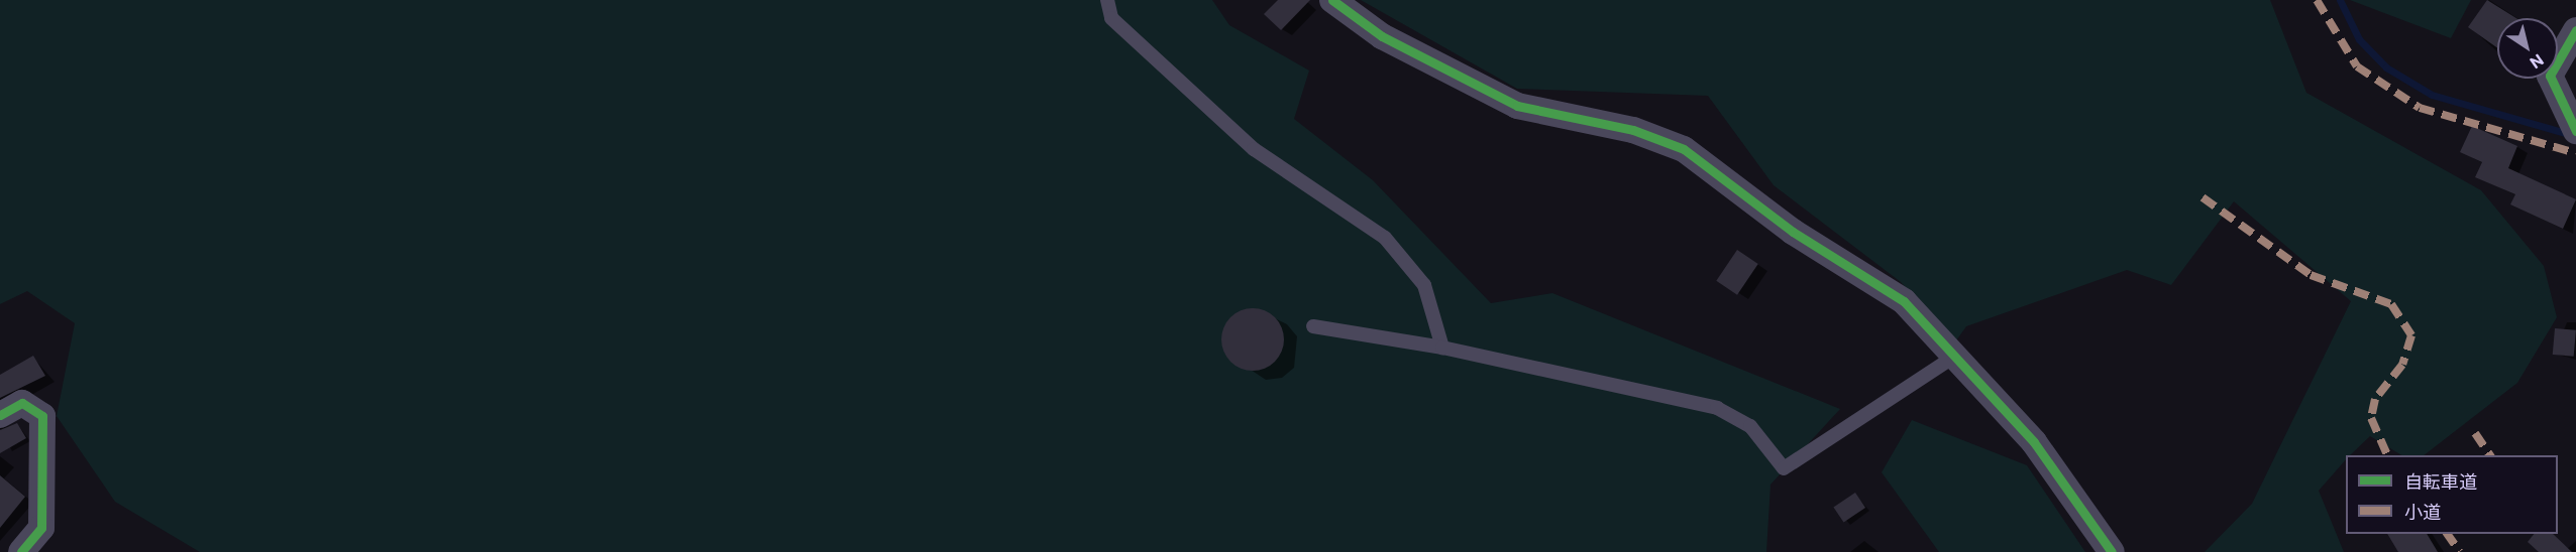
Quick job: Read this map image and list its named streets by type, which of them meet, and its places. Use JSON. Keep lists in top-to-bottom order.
{
  "legend": ["自転車道", "小道"],
  "north": "bottom right"
}
